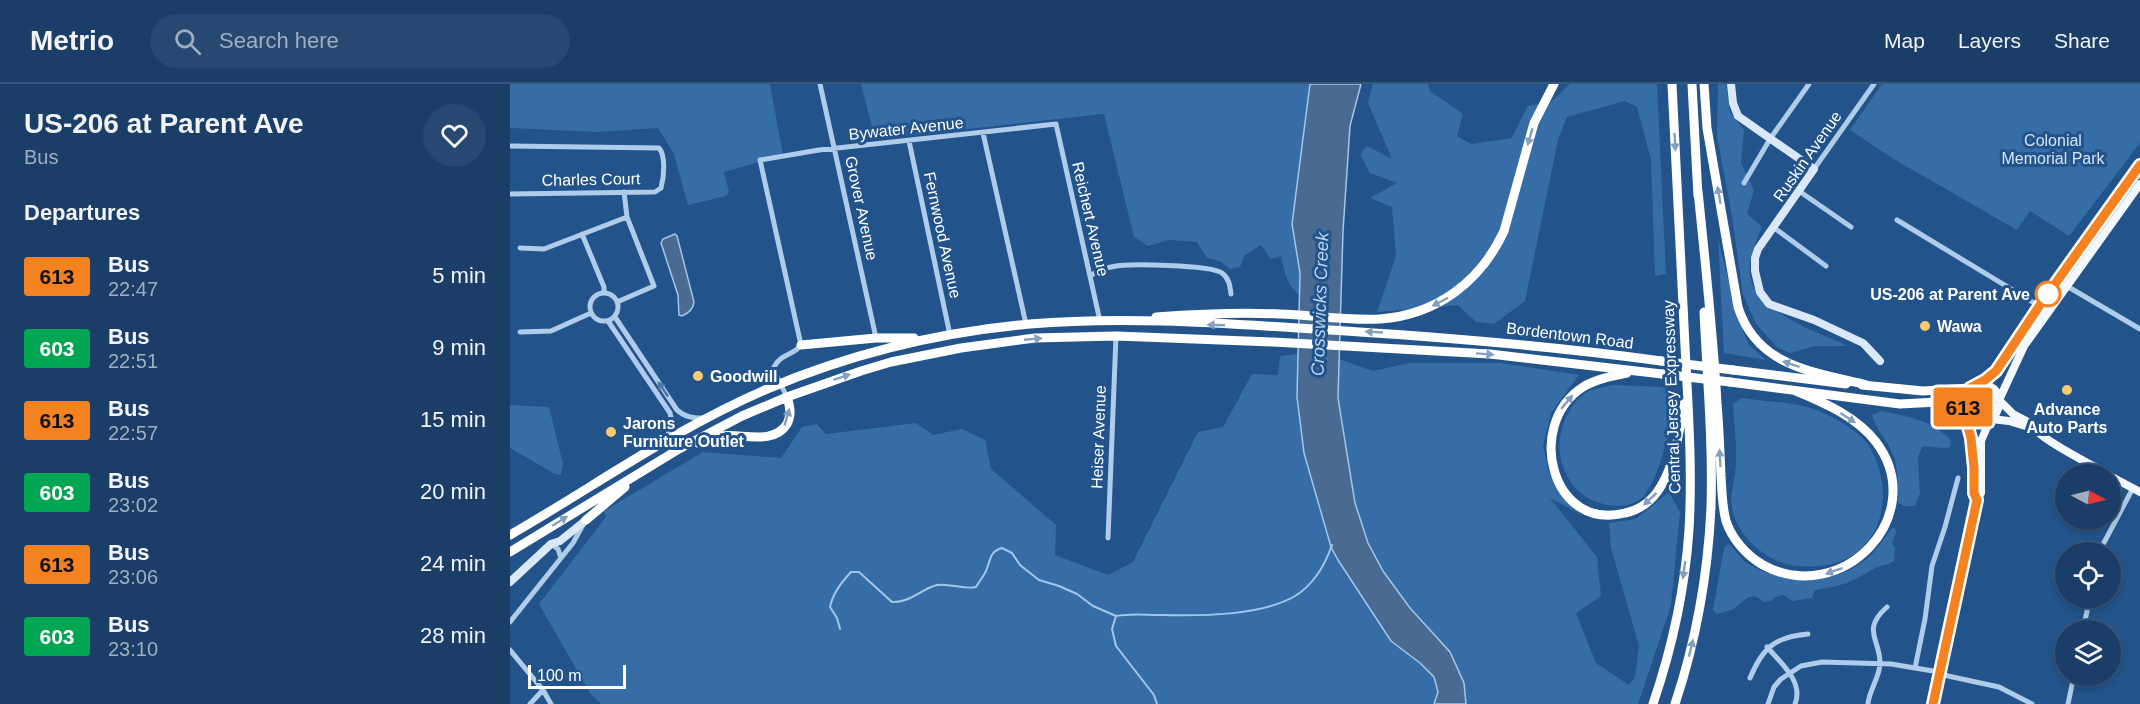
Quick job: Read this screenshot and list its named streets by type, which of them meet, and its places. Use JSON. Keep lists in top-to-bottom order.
{
  "streets": {
    "highway": ["Bordentown Road", "Central Jersey Expressway"],
    "street": [
      "Bywater Avenue",
      "Ruskin Avenue",
      "Charles Court",
      "Grover Avenue",
      "Reichert Avenue",
      "Fernwood Avenue",
      "Heiser Avenue"
    ]
  },
  "crossings": [
    ["Bywater Avenue", "Grover Avenue"],
    ["Bywater Avenue", "Reichert Avenue"],
    ["Bywater Avenue", "Fernwood Avenue"],
    ["Bordentown Road", "Heiser Avenue"]
  ],
  "water": ["Crosswicks Creek"],
  "parks": ["Colonial Memorial Park"],
  "places": [
    "US-206 at Parent Ave",
    "Wawa",
    "Goodwill",
    "Advance Auto Parts",
    "Jarons Furniture Outlet"
  ],
  "lines": ["bus line 613"],
  "scale_bar": "100 m",
  "north": "right",
  "page": {
    "header": "Metrio",
    "search": "Search here",
    "nav": ["Map", "Layers", "Share"],
    "heading": [
      ["US-206 at Parent Ave", "Bus"],
      "Departures"
    ],
    "on_map": "613",
    "list": [
      {
        "mark": "613",
        "name": "Bus",
        "note": "22:47",
        "value": "5 min"
      },
      {
        "mark": "603",
        "name": "Bus",
        "note": "22:51",
        "value": "9 min"
      },
      {
        "mark": "613",
        "name": "Bus",
        "note": "22:57",
        "value": "15 min"
      },
      {
        "mark": "603",
        "name": "Bus",
        "note": "23:02",
        "value": "20 min"
      },
      {
        "mark": "613",
        "name": "Bus",
        "note": "23:06",
        "value": "24 min"
      },
      {
        "mark": "603",
        "name": "Bus",
        "note": "23:10",
        "value": "28 min"
      }
    ],
    "scale": "100 m"
  }
}
